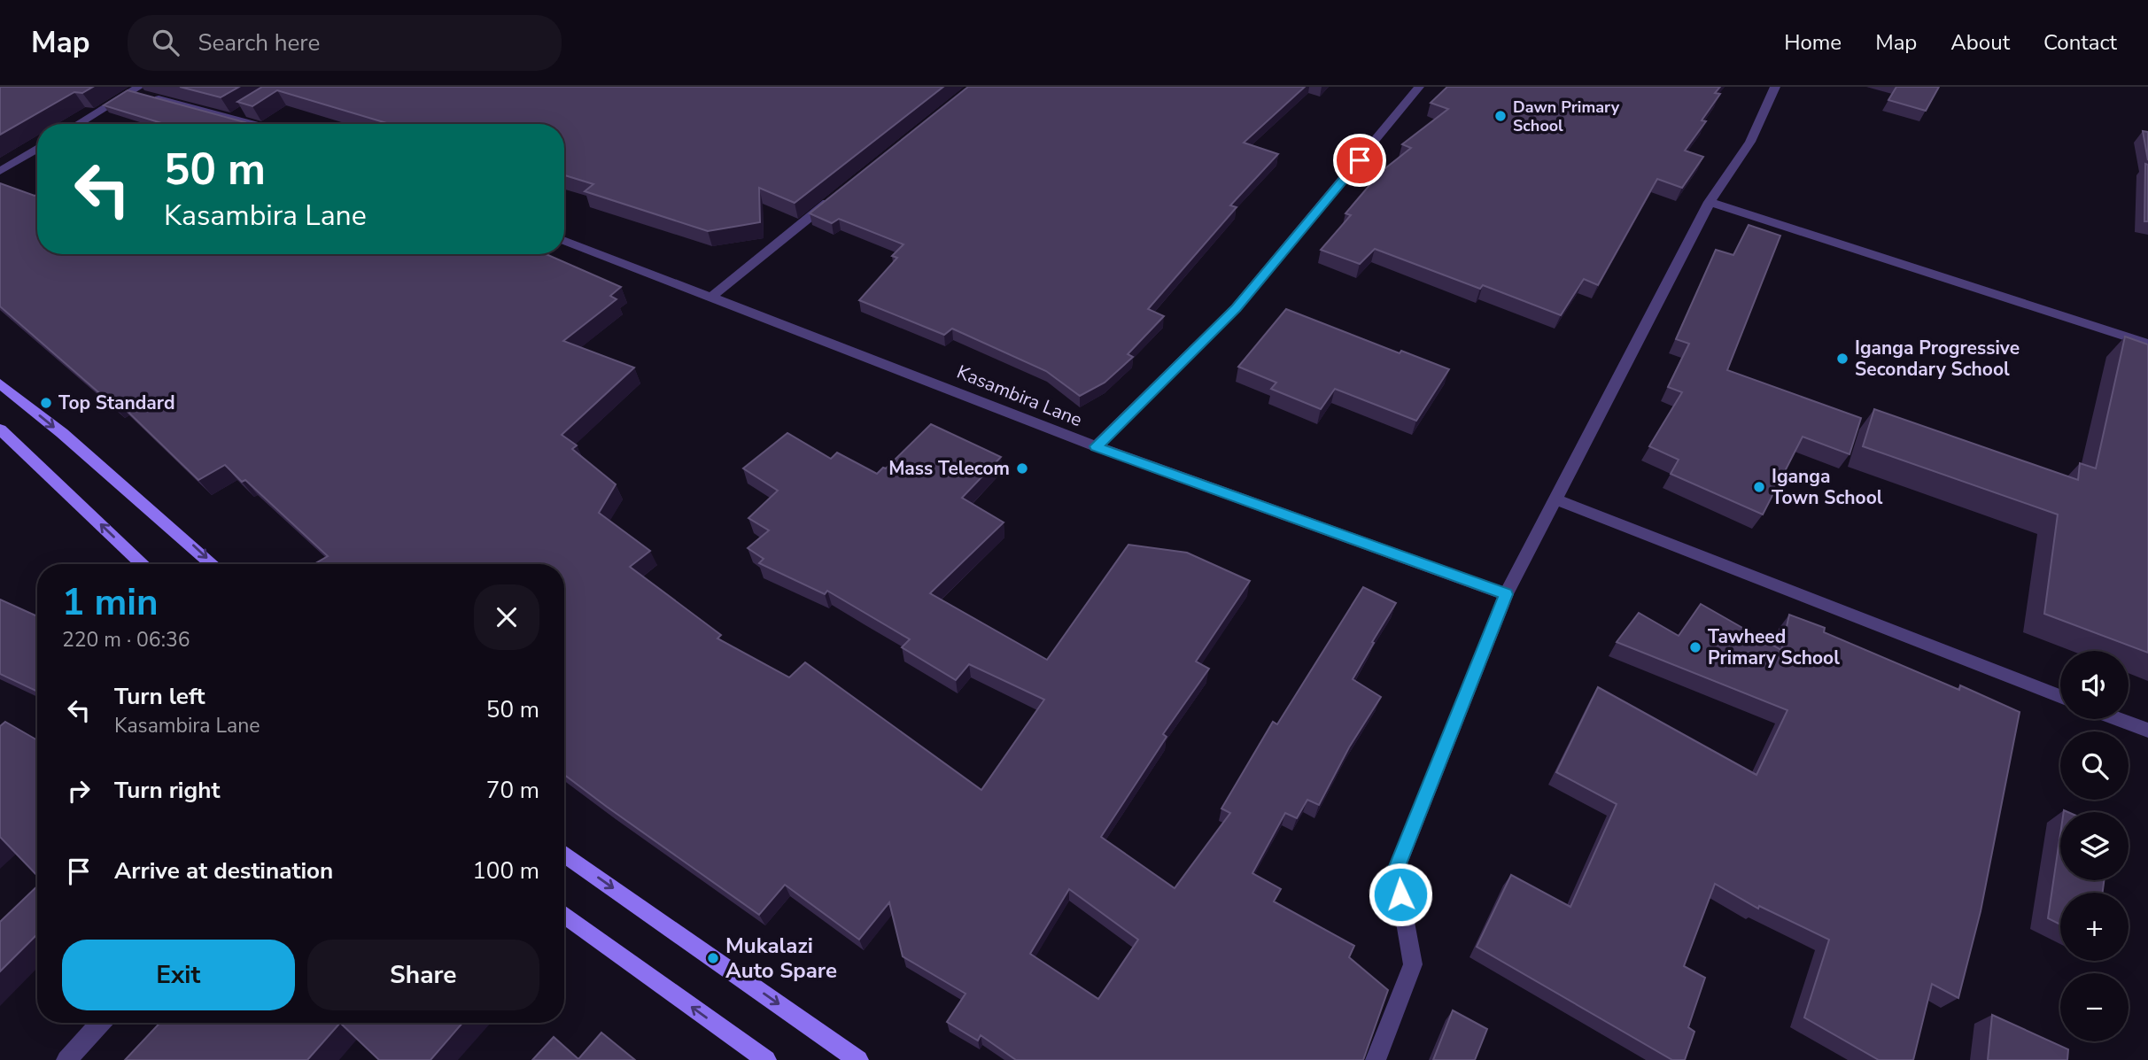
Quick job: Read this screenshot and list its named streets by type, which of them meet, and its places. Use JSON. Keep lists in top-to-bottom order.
{
  "streets": {
    "street": ["Kasambira Lane"]
  },
  "places": [
    "Dawn Primary School",
    "Iganga Progressive Secondary School",
    "Top Standard",
    "Mass Telecom",
    "Iganga Town School",
    "Tawheed Primary School",
    "Mukalazi Auto Spare"
  ],
  "page": {
    "header": "Map",
    "search": "Search here",
    "nav": [
      "Home",
      "Map",
      "About",
      "Contact"
    ],
    "turn": ["50 m", "Kasambira Lane"],
    "heading": ["1 min", "220 m · 06:36"],
    "map_buttons": ["+", "−"],
    "list": [
      {
        "name": "Turn left",
        "note": "Kasambira Lane",
        "value": "50 m"
      },
      {
        "name": "Turn right",
        "value": "70 m"
      },
      {
        "name": "Arrive at destination",
        "value": "100 m"
      }
    ],
    "buttons": ["Exit", "Share"]
  }
}
